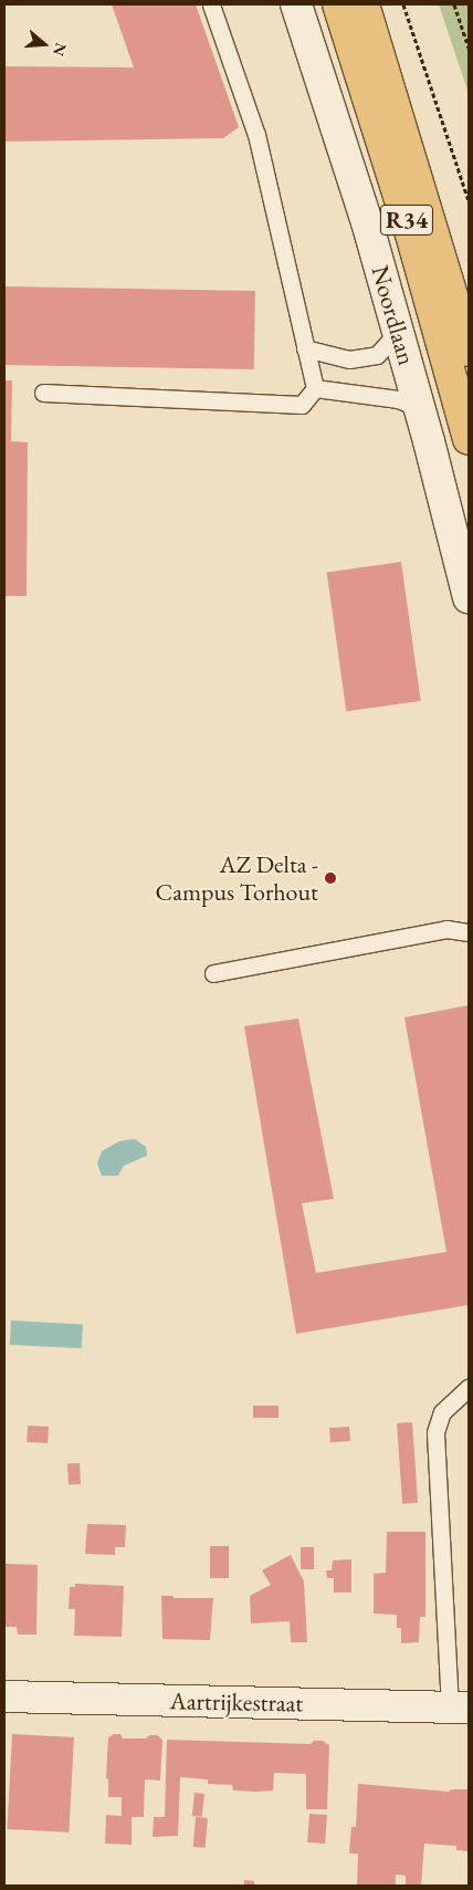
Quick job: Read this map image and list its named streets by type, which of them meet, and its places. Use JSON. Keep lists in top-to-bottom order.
{
  "streets": {
    "main road": ["R34", "Noordlaan"],
    "street": ["Aartrijkestraat"]
  },
  "places": ["AZ Delta - Campus Torhout"],
  "north": "right"
}
